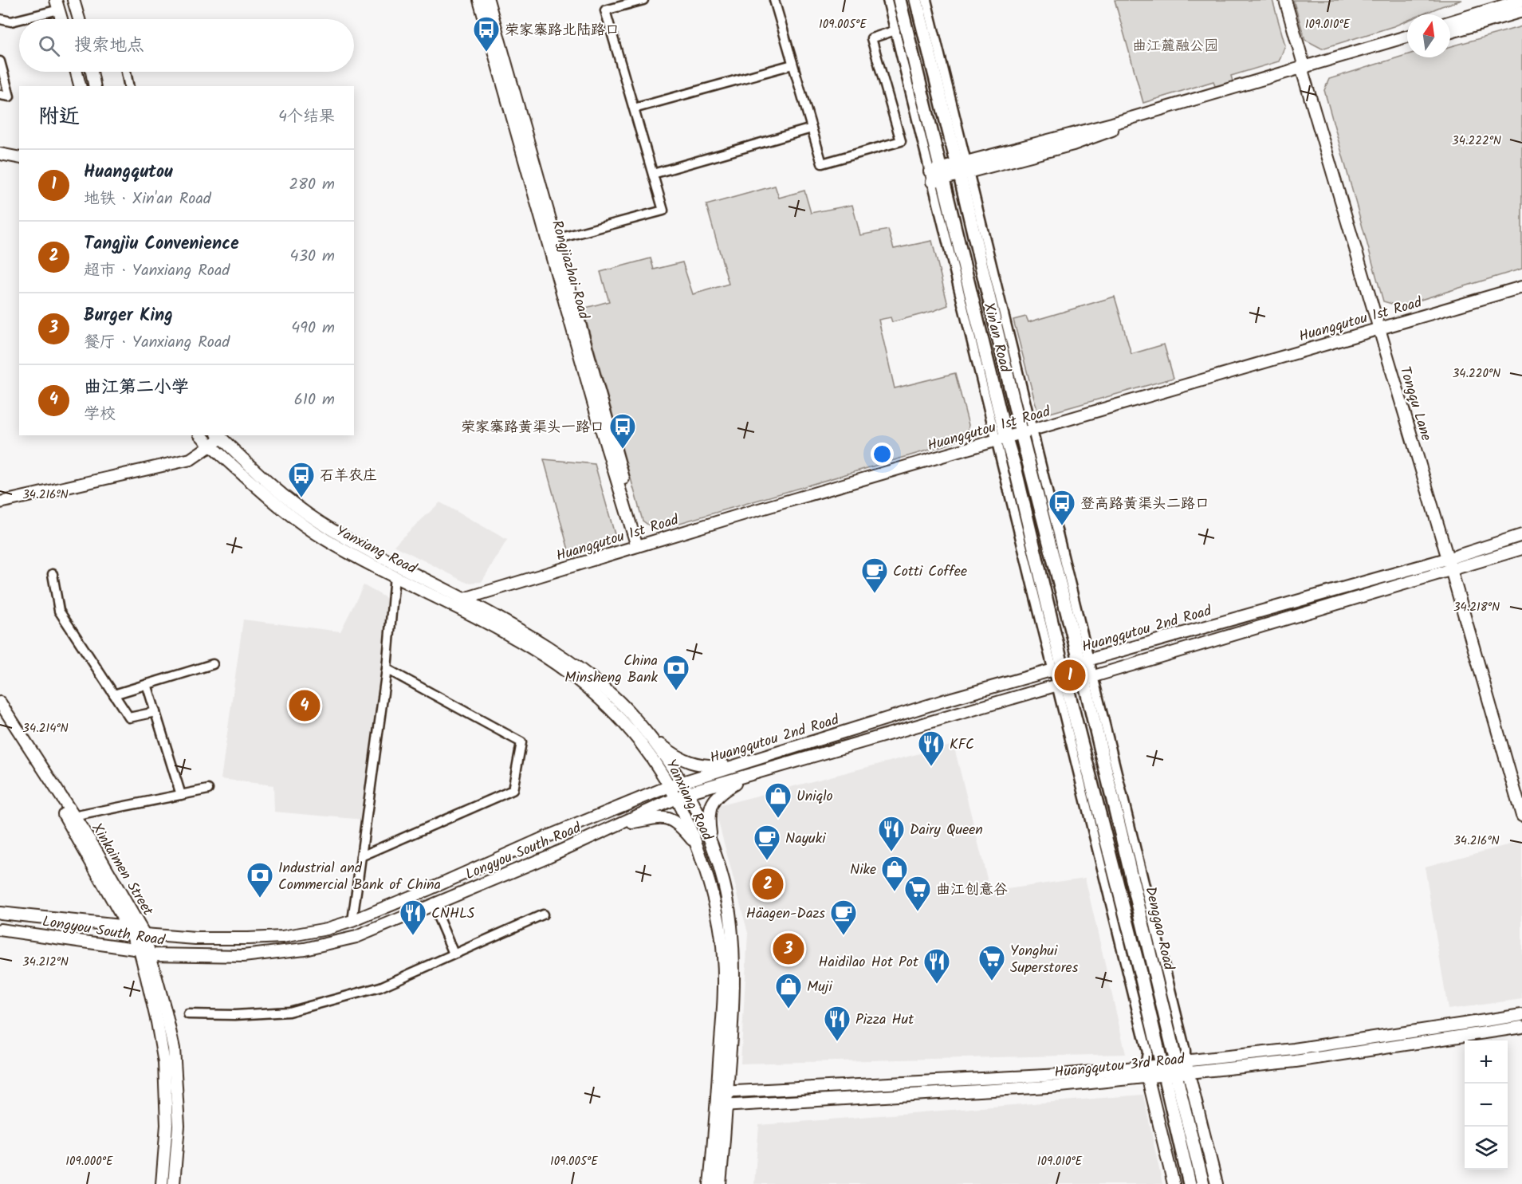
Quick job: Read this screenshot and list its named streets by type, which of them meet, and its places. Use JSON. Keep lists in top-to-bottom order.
{
  "streets": {
    "main road": ["Xin'an Road", "Denggao Road"],
    "street": [
      "Rongjiazhai Road",
      "Huangqutou 1st Road",
      "Tongqu Lane",
      "Yanxiang Road",
      "Huangqutou 2nd Road",
      "Longyou South Road",
      "Xinkaimen Street",
      "Huangqutou 3rd Road"
    ]
  },
  "crossings": [
    ["Rongjiazhai Road", "Huangqutou 1st Road"],
    ["Huangqutou 1st Road", "Xin'an Road"],
    ["Huangqutou 1st Road", "Tongqu Lane"],
    ["Huangqutou 1st Road", "Yanxiang Road"],
    ["Xin'an Road", "Huangqutou 2nd Road"],
    ["Xin'an Road", "Denggao Road"],
    ["Tongqu Lane", "Huangqutou 2nd Road"],
    ["Yanxiang Road", "Huangqutou 2nd Road"],
    ["Yanxiang Road", "Longyou South Road"],
    ["Yanxiang Road", "Huangqutou 3rd Road"],
    ["Huangqutou 2nd Road", "Longyou South Road"],
    ["Huangqutou 2nd Road", "Denggao Road"],
    ["Longyou South Road", "Xinkaimen Street"],
    ["Denggao Road", "Huangqutou 3rd Road"]
  ],
  "parks": ["曲江麓融公园"],
  "places": {
    "bus stop": [
      "荣家寨路北陆路口",
      "荣家寨路黄渠头一路口",
      "石羊农庄",
      "登高路黄渠头二路口"
    ],
    "cafe": ["Cotti Coffee", "Nayuki", "Häagen-Dazs"],
    "bank": ["China Minsheng Bank", "Industrial and Commercial Bank of China"],
    "restaurant": [
      "KFC",
      "Dairy Queen",
      "CNHLS",
      "Haidilao Hot Pot",
      "Pizza Hut"
    ],
    "shop": ["Uniqlo", "Nike", "Muji"],
    "supermarket": ["曲江创意谷", "Yonghui Superstores"]
  },
  "north": "top",
  "page": {
    "search": "搜索地点",
    "heading": ["附近", "4个结果"],
    "list": [
      {
        "mark": "1",
        "name": "Huangqutou",
        "note": "地铁 · Xin'an Road",
        "value": "280 m"
      },
      {
        "mark": "2",
        "name": "Tangjiu Convenience",
        "note": "超市 · Yanxiang Road",
        "value": "430 m"
      },
      {
        "mark": "3",
        "name": "Burger King",
        "note": "餐厅 · Yanxiang Road",
        "value": "490 m"
      },
      {
        "mark": "4",
        "name": "曲江第二小学",
        "note": "学校",
        "value": "610 m"
      }
    ],
    "pins": [
      "1",
      "4",
      "2",
      "3"
    ],
    "map_buttons": ["+", "−"]
  },
  "coordinates": [
    "109.005°E",
    "109.010°E",
    "34.222°N",
    "34.220°N",
    "34.216°N",
    "34.218°N",
    "34.214°N",
    "34.212°N",
    "109.000°E"
  ]
}
